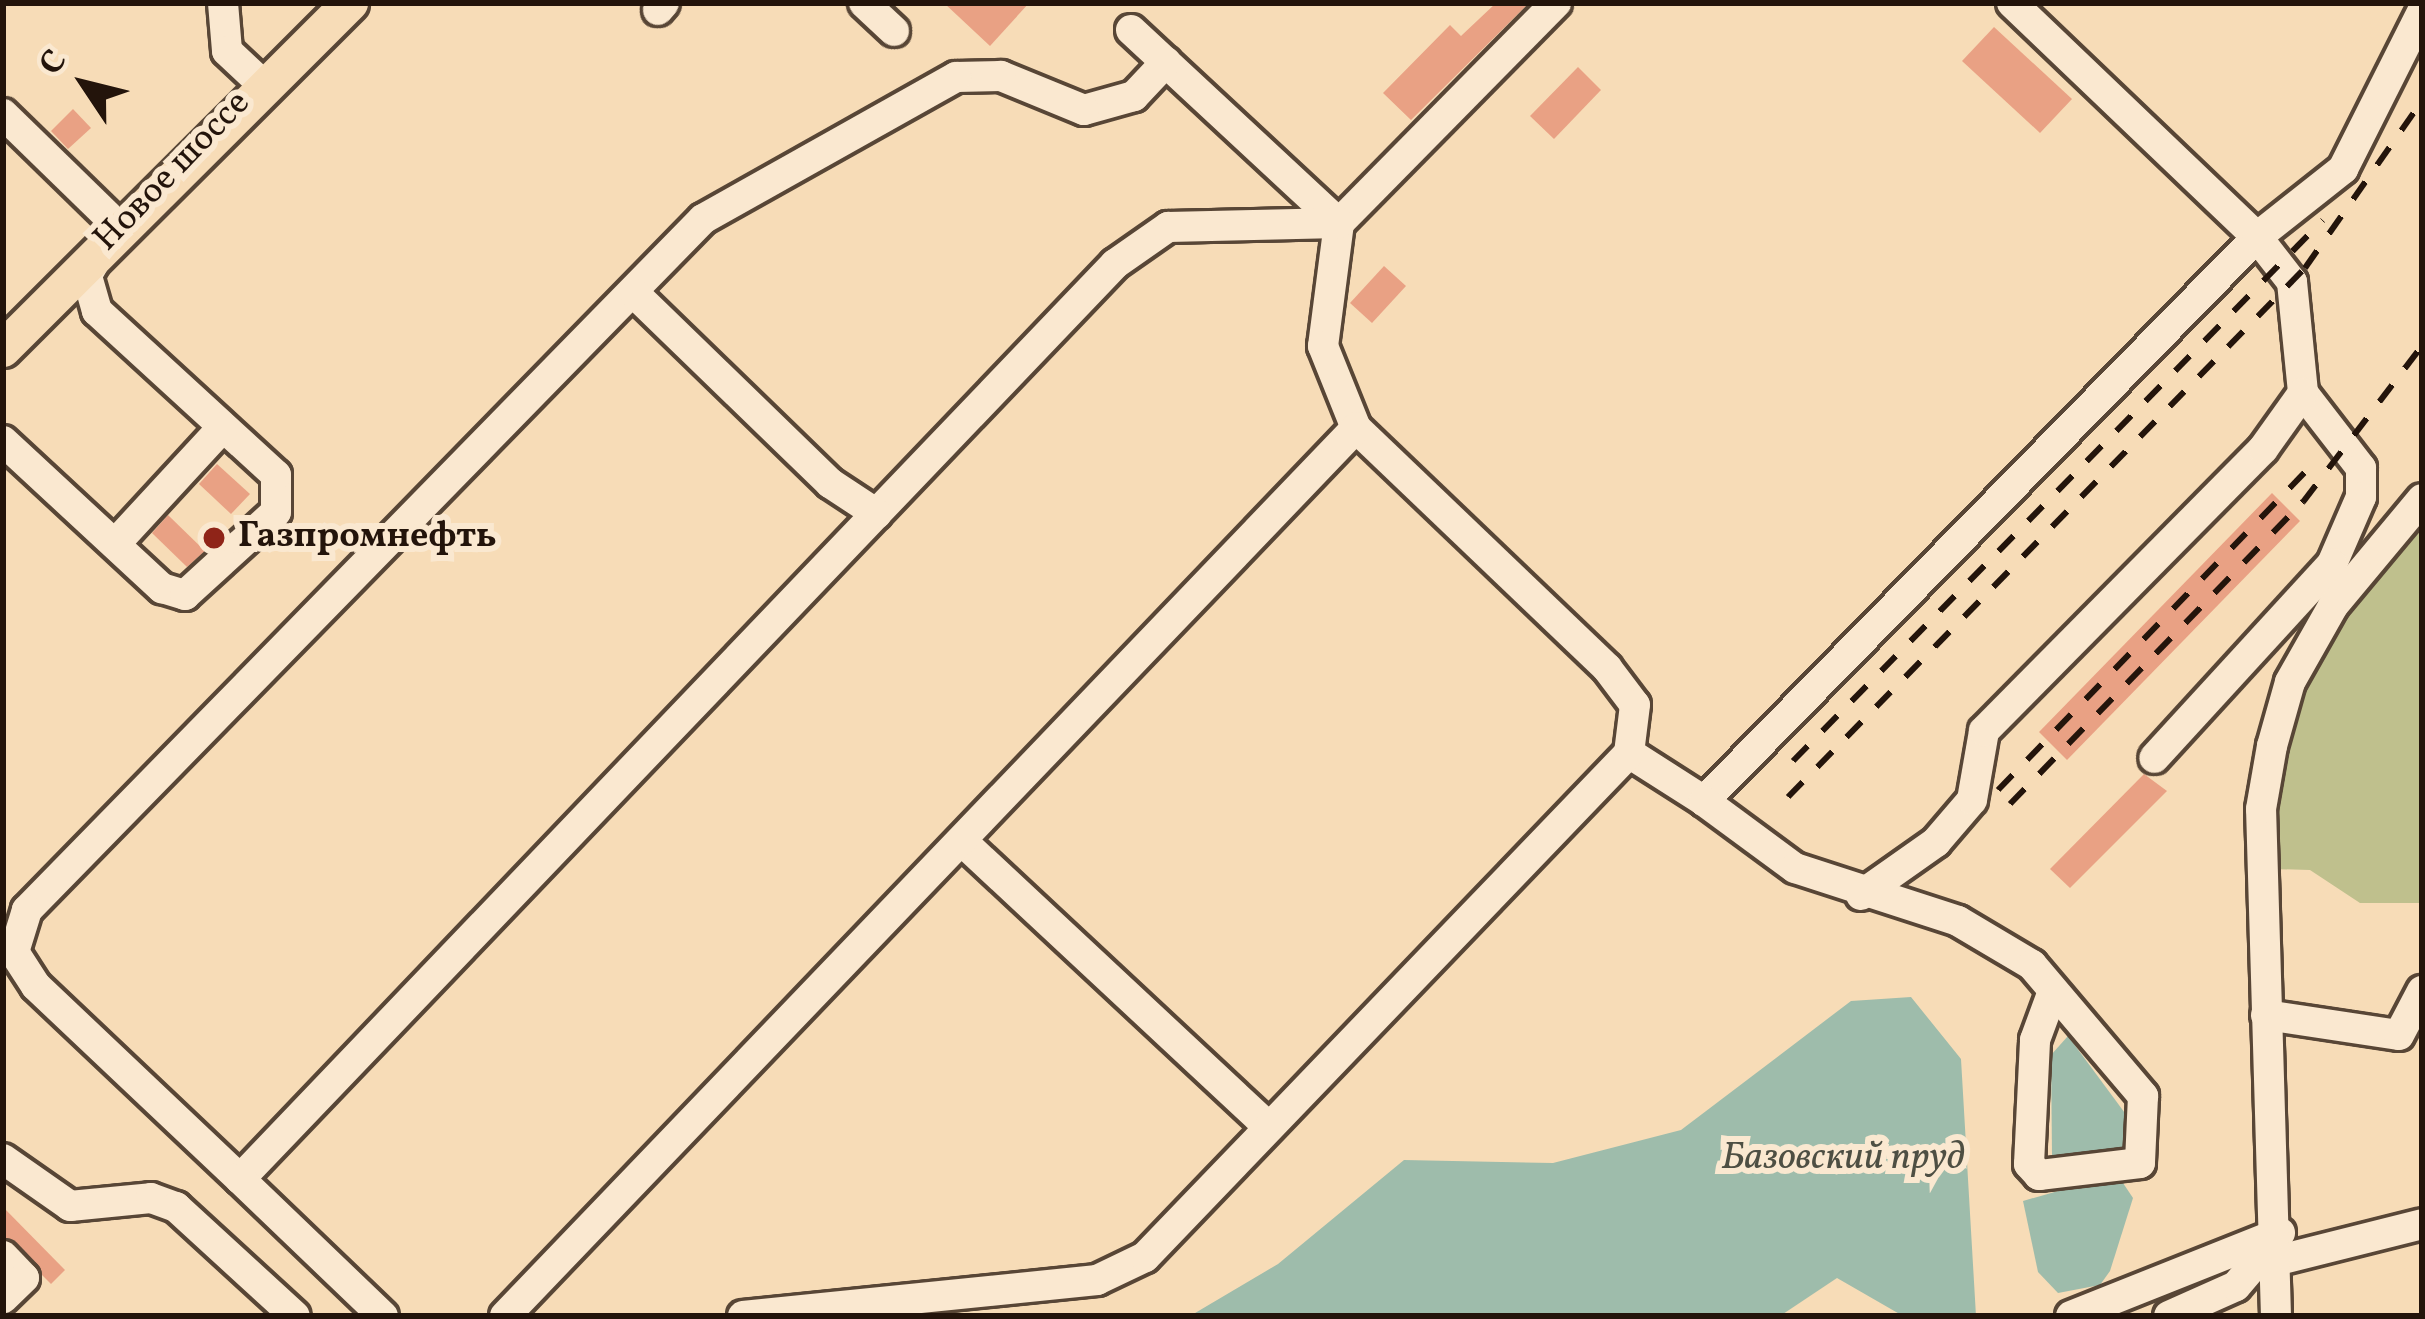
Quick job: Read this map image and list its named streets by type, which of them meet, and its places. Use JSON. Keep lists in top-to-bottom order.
{
  "streets": {
    "main road": ["Новое шоссе"]
  },
  "water": ["Базовский пруд"],
  "places": ["Газпромнефть"],
  "north": "top left"
}
